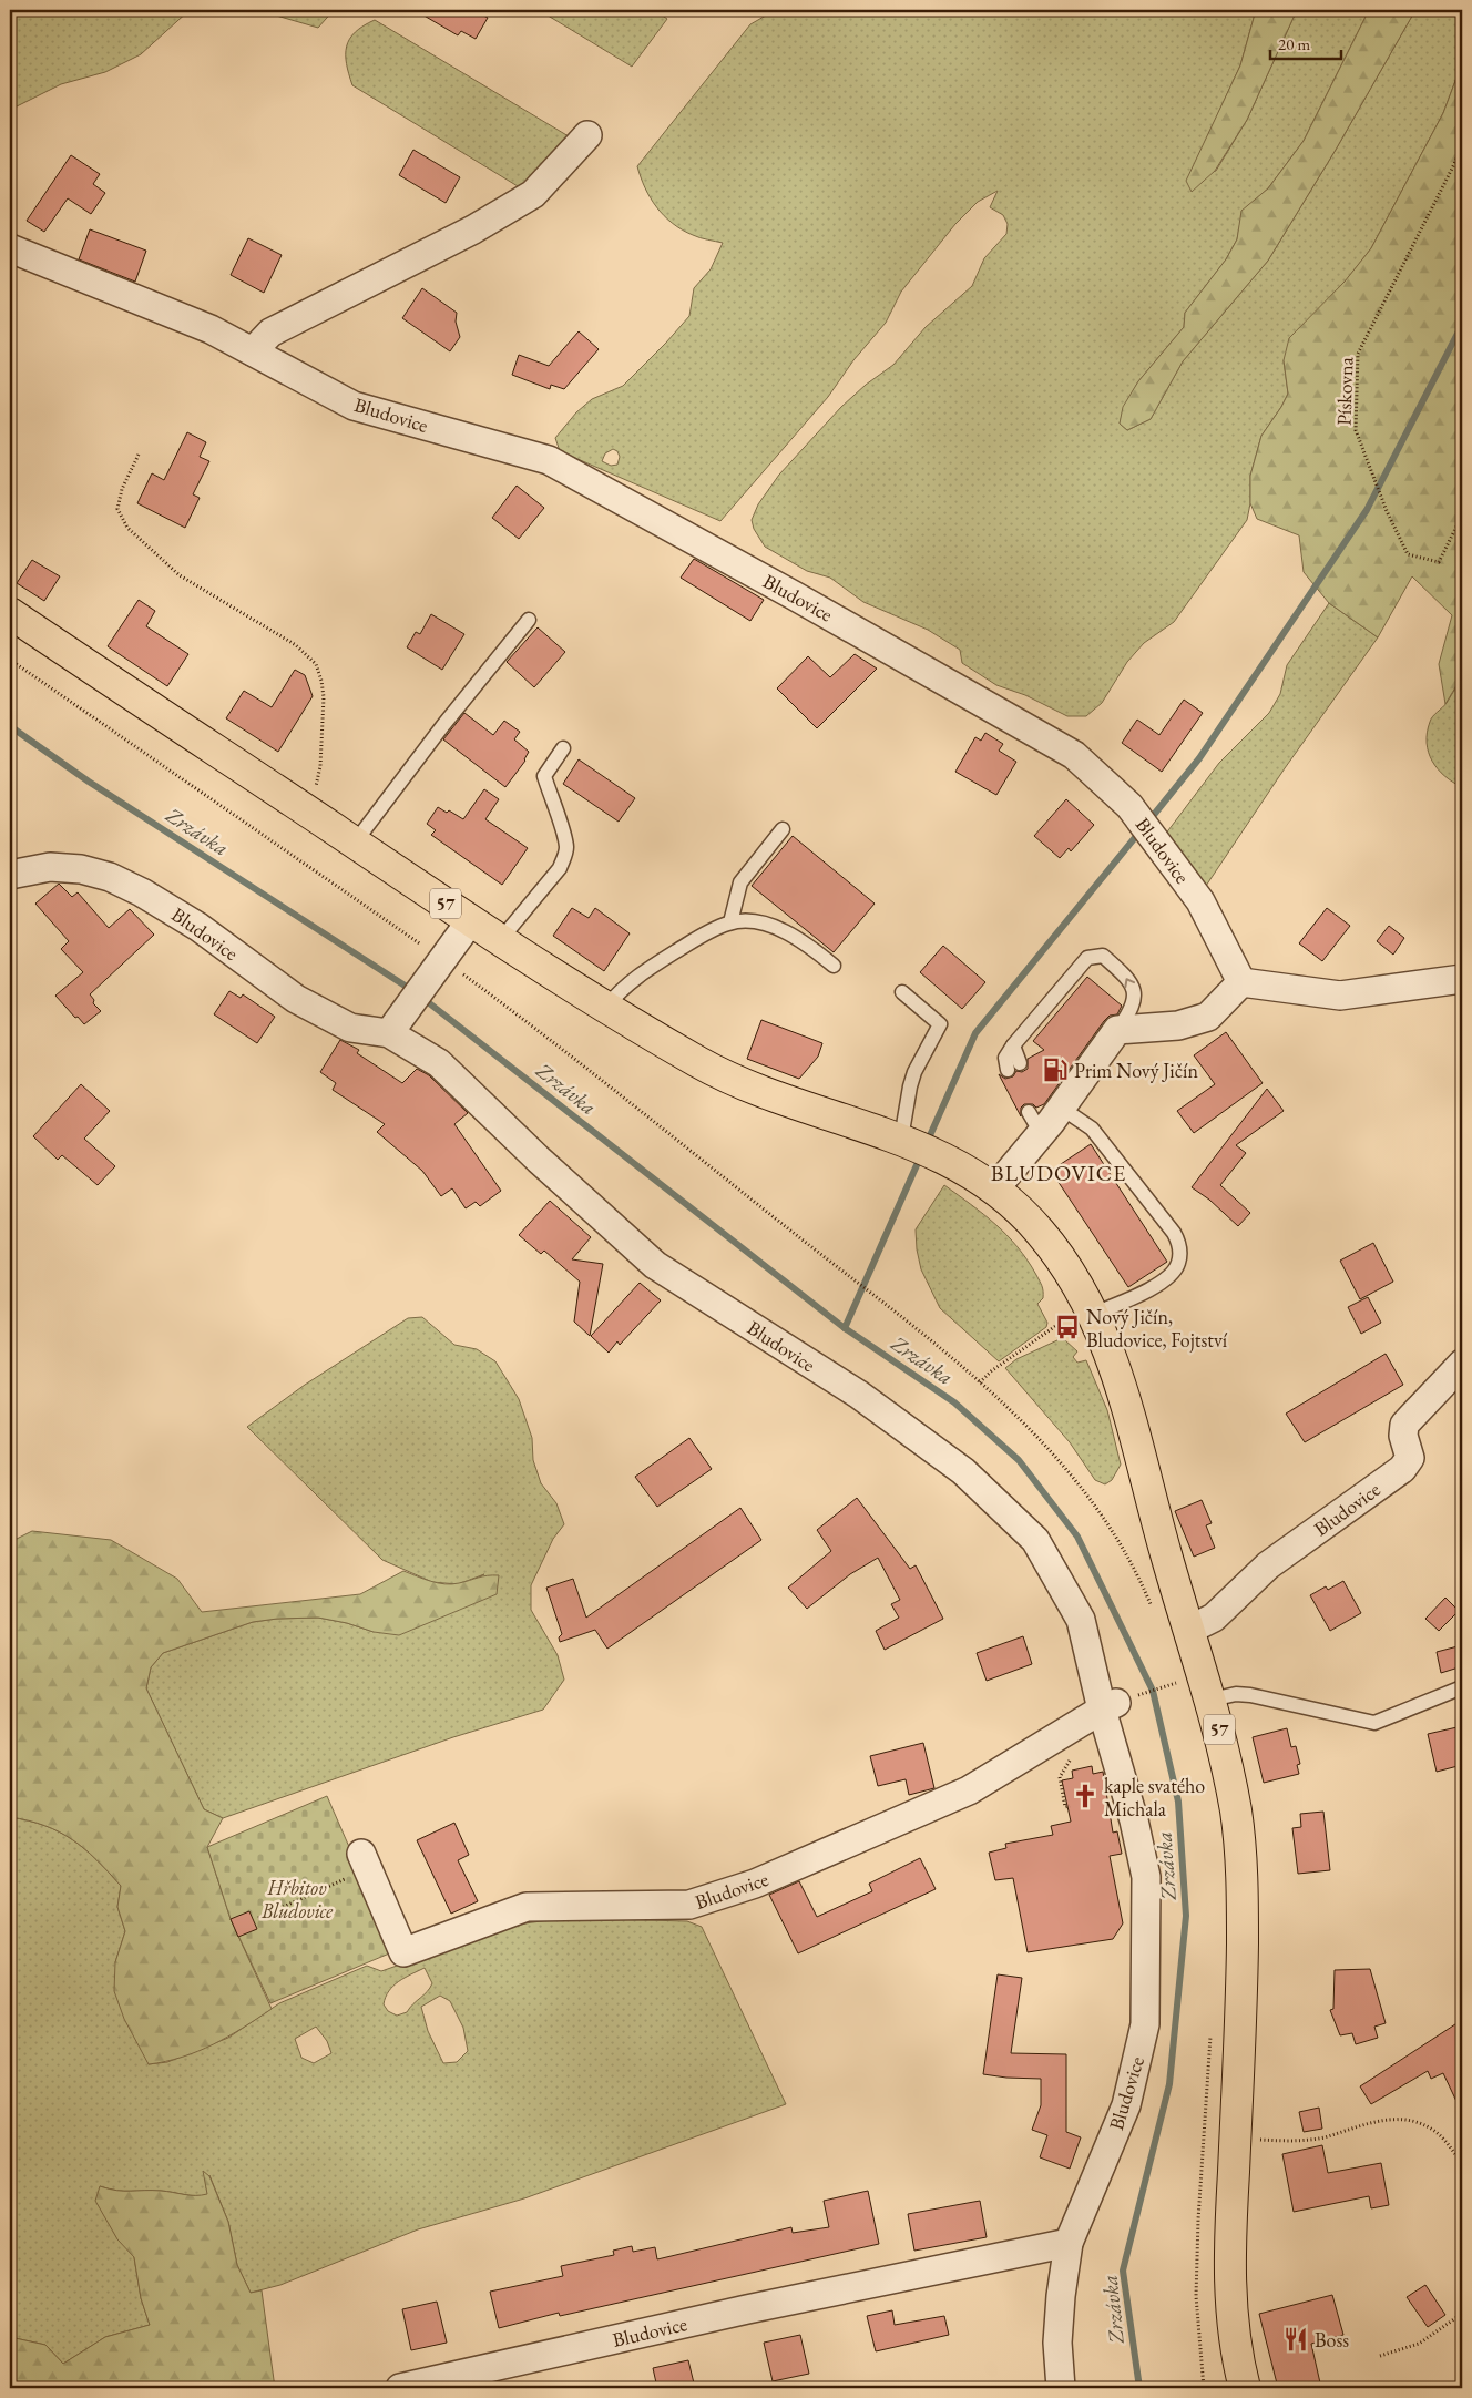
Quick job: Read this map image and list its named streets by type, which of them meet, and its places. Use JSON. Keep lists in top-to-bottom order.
{
  "streets": {
    "main road": ["57"],
    "street": ["Bludovice"],
    "path": ["Pískovna"]
  },
  "crossings": [
    ["Bludovice", "57"]
  ],
  "districts": ["BLUDOVICE"],
  "water": ["Zrzávka"],
  "parks": ["Hřbitov Bludovice"],
  "places": {
    "fuel station": ["Prim Nový Jičín"],
    "bus stop": ["Nový Jičín, Bludovice, Fojtství"],
    "church": ["kaple svatého Michala"],
    "restaurant": ["Boss"]
  },
  "scale_bar": "20 m"
}
